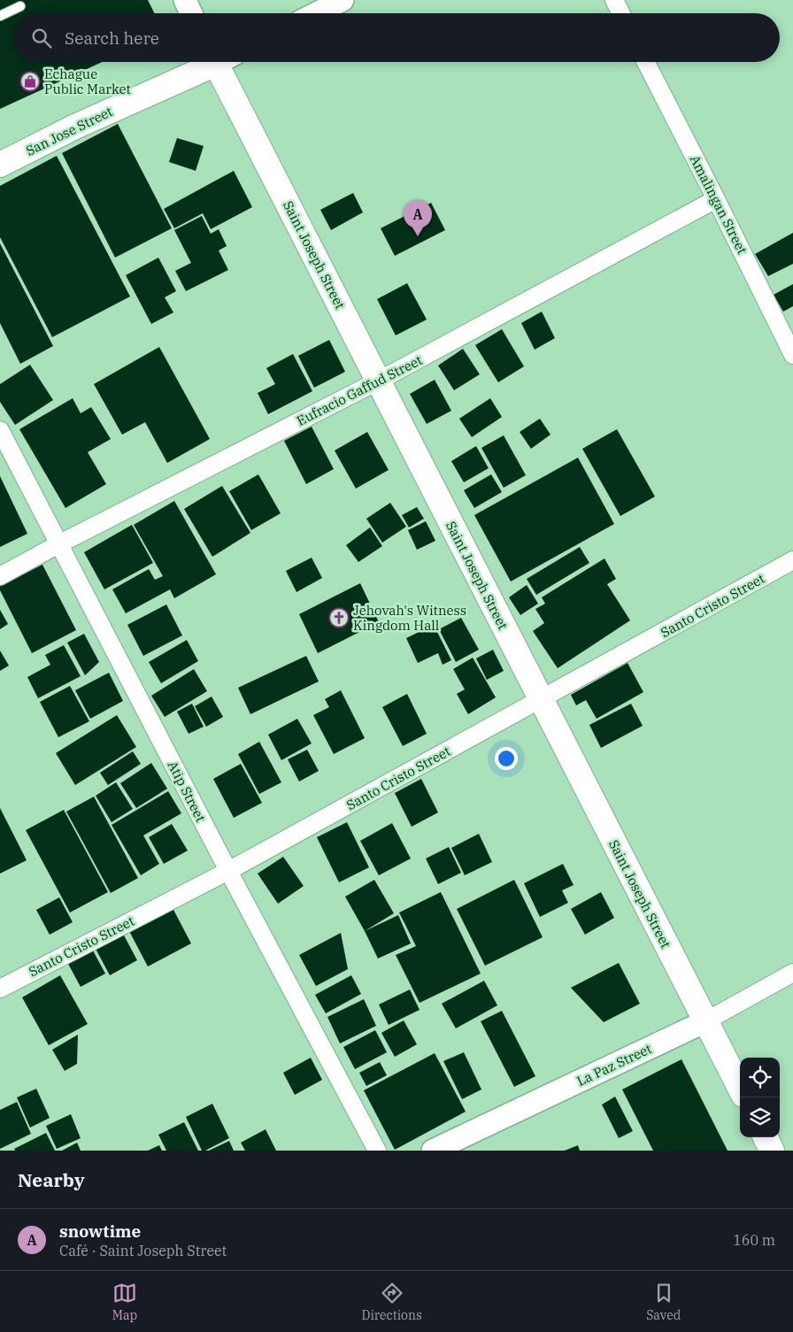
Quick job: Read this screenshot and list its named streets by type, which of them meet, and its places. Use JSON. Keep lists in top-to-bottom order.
{
  "streets": {
    "main road": ["San Jose Street", "Saint Joseph Street"],
    "street": [
      "Amalingan Street",
      "Eufracio Gaffud Street",
      "Santo Cristo Street",
      "Atip Street",
      "La Paz Street"
    ]
  },
  "crossings": [
    ["Amalingan Street", "Eufracio Gaffud Street"],
    ["Saint Joseph Street", "Eufracio Gaffud Street"],
    ["Saint Joseph Street", "Santo Cristo Street"],
    ["Saint Joseph Street", "La Paz Street"],
    ["Eufracio Gaffud Street", "Atip Street"],
    ["Santo Cristo Street", "Atip Street"]
  ],
  "places": {
    "shop": ["Echague Public Market"],
    "church": ["Jehovah's Witness Kingdom Hall"]
  },
  "page": {
    "search": "Search here",
    "pins": "A",
    "heading": "Nearby",
    "list": [
      {
        "mark": "A",
        "name": "snowtime",
        "note": "Café · Saint Joseph Street",
        "value": "160 m"
      }
    ],
    "nav": ["Map", "Directions", "Saved"]
  }
}
